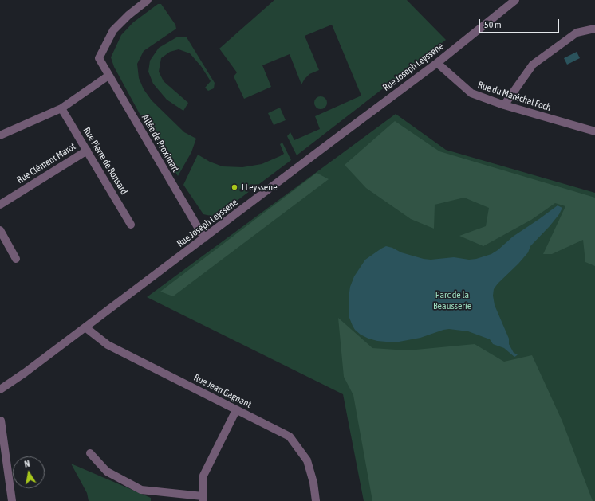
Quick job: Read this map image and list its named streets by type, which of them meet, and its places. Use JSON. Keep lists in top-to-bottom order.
{
  "streets": {
    "street": [
      "Rue Joseph Leyssene",
      "Rue du Maréchal Foch",
      "Allée de Proximart",
      "Rue Pierre de Ronsard",
      "Rue Clément Marot",
      "Rue Jean Gagnant"
    ]
  },
  "crossings": [
    ["Rue Joseph Leyssene", "Rue du Maréchal Foch"],
    ["Rue Joseph Leyssene", "Allée de Proximart"],
    ["Rue Joseph Leyssene", "Rue Jean Gagnant"],
    ["Rue Pierre de Ronsard", "Rue Clément Marot"]
  ],
  "parks": ["Parc de la Beausserie"],
  "places": ["J Leyssene"],
  "scale_bar": "50 m",
  "north": "top"
}
